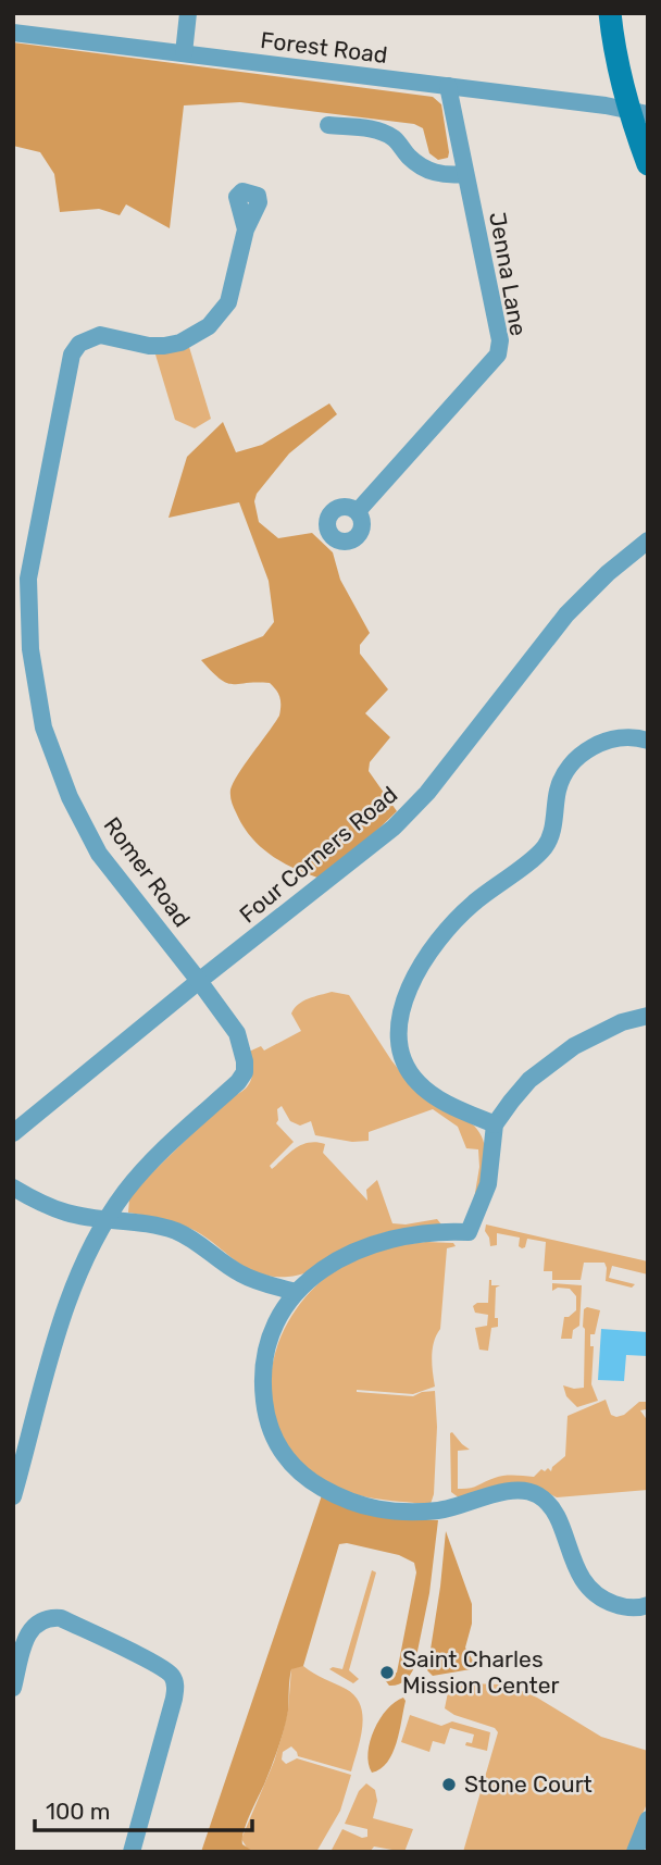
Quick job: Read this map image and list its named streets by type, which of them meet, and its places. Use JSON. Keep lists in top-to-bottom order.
{
  "streets": {
    "street": [
      "Forest Road",
      "Jenna Lane",
      "Four Corners Road",
      "Romer Road"
    ]
  },
  "crossings": [
    ["Forest Road", "Jenna Lane"],
    ["Four Corners Road", "Romer Road"]
  ],
  "places": ["Saint Charles Mission Center", "Stone Court"],
  "scale_bar": "100 m"
}
